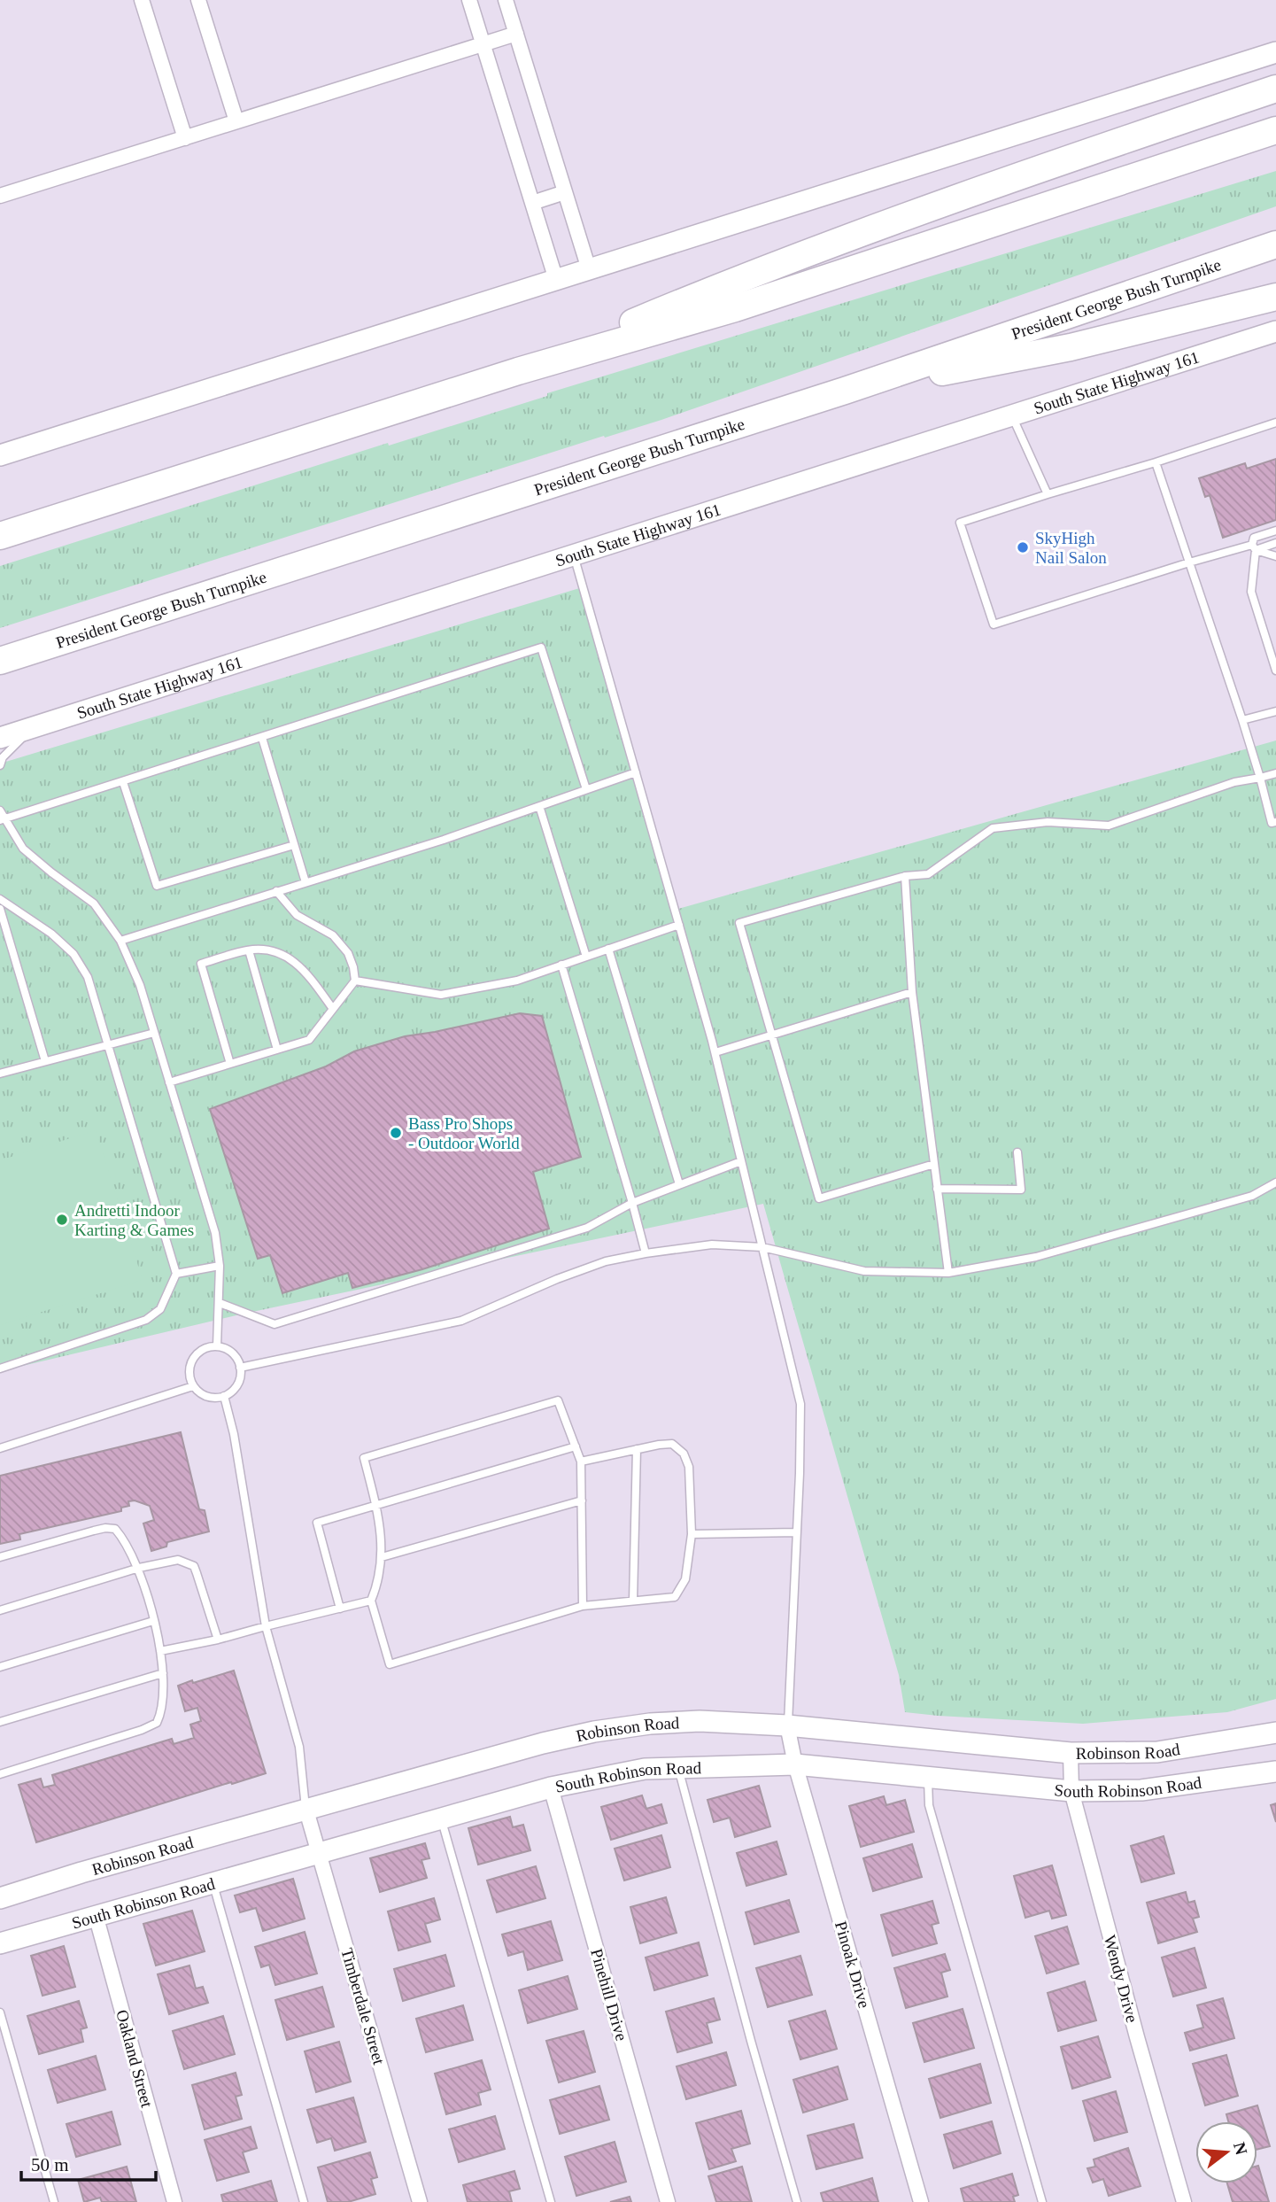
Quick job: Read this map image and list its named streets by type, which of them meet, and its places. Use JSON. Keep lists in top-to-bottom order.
{
  "streets": {
    "highway": ["President George Bush Turnpike"],
    "main road": ["South State Highway 161", "Robinson Road", "South Robinson Road"],
    "street": [
      "Pinoak Drive",
      "Wendy Drive",
      "Pinehill Drive",
      "Timberdale Street",
      "Oakland Street"
    ]
  },
  "crossings": [
    ["Robinson Road", "Pinoak Drive"],
    ["Robinson Road", "Wendy Drive"],
    ["Robinson Road", "Timberdale Street"],
    ["South Robinson Road", "Pinoak Drive"],
    ["South Robinson Road", "Wendy Drive"],
    ["South Robinson Road", "Pinehill Drive"],
    ["South Robinson Road", "Timberdale Street"],
    ["South Robinson Road", "Oakland Street"]
  ],
  "places": ["SkyHigh Nail Salon", "Bass Pro Shops - Outdoor World", "Andretti Indoor Karting & Games"],
  "scale_bar": "50 m",
  "north": "right"
}
